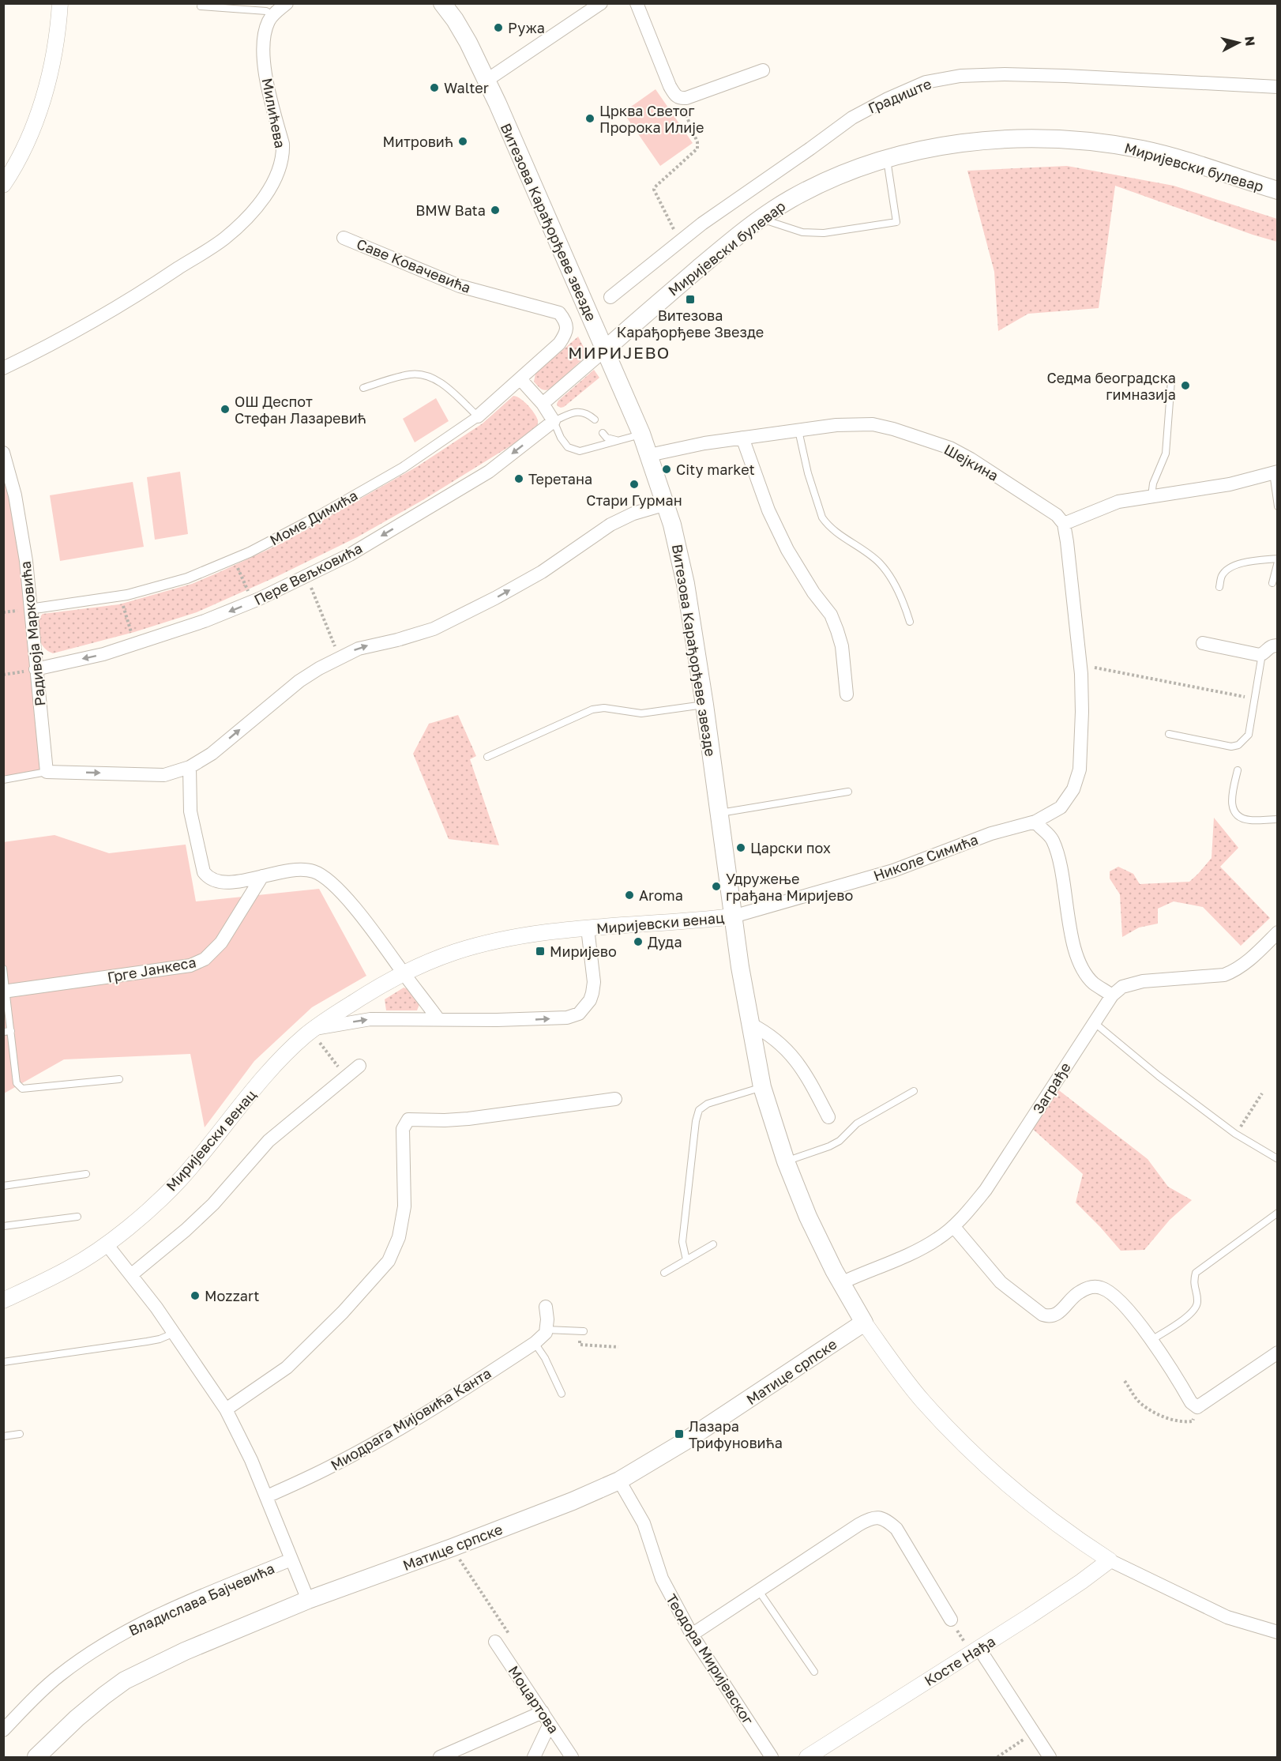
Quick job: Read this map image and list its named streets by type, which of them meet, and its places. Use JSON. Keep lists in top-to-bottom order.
{
  "streets": {
    "main road": ["Миријевски булевар", "Витезова Карађорђеве звезде", "Матице српске"],
    "street": [
      "Градиште",
      "Милићева",
      "Саве Ковачевића",
      "Шејкина",
      "Моме Димића",
      "Пере Вељковића",
      "Радивоја Марковића",
      "Николе Симића",
      "Миријевски венац",
      "Грге Јанкеса",
      "Заграђе",
      "Миодрага Мијовића Канта",
      "Владислава Бајчевића",
      "Теодора Миријевског",
      "Косте Нађа",
      "Моцартова"
    ]
  },
  "crossings": [
    ["Миријевски булевар", "Витезова Карађорђеве звезде"],
    ["Витезова Карађорђеве звезде", "Шејкина"],
    ["Витезова Карађорђеве звезде", "Николе Симића"],
    ["Витезова Карађорђеве звезде", "Миријевски венац"],
    ["Витезова Карађорђеве звезде", "Заграђе"],
    ["Витезова Карађорђеве звезде", "Матице српске"],
    ["Витезова Карађорђеве звезде", "Косте Нађа"],
    ["Саве Ковачевића", "Моме Димића"],
    ["Шејкина", "Николе Симића"],
    ["Моме Димића", "Радивоја Марковића"],
    ["Пере Вељковића", "Радивоја Марковића"],
    ["Николе Симића", "Миријевски венац"],
    ["Миријевски венац", "Владислава Бајчевића"],
    ["Матице српске", "Владислава Бајчевића"],
    ["Матице српске", "Теодора Миријевског"],
    ["Миодрага Мијовића Канта", "Владислава Бајчевића"]
  ],
  "districts": ["МИРИЈЕВО"],
  "places": {
    "other": [
      "Ружа",
      "Walter",
      "Црква Светог Пророка Илије",
      "Митровић",
      "BMW Bata",
      "Седма београдска гимназија",
      "ОШ Деспот Стефан Лазаревић",
      "City market",
      "Теретана",
      "Стари Гурман",
      "Царски пох",
      "Удружење грађана Миријево",
      "Aroma",
      "Дуда",
      "Mozzart"
    ],
    "transit": ["Витезова Карађорђеве Звезде", "Миријево", "Лазара Трифуновића"]
  },
  "north": "right"
}
